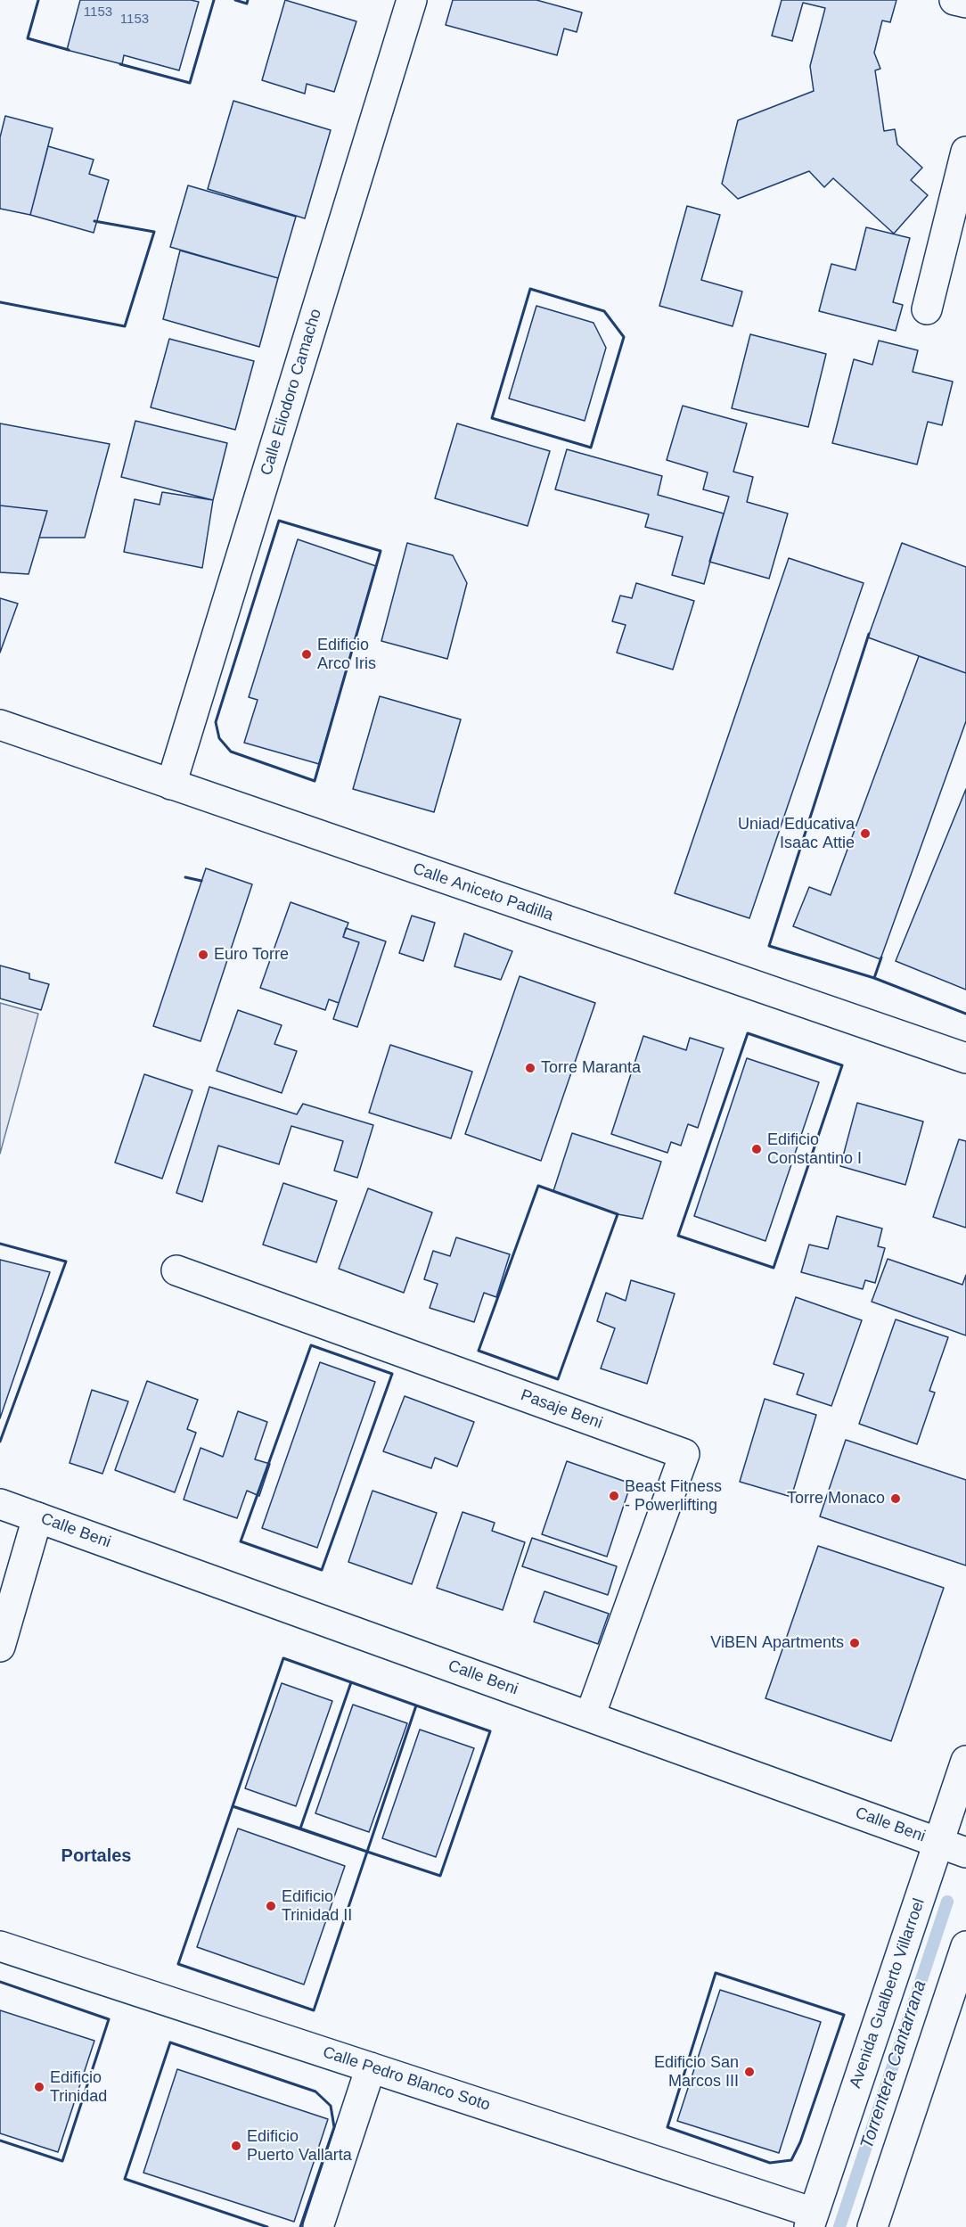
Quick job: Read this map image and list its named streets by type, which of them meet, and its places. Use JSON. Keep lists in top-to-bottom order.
{
  "streets": {
    "street": [
      "Calle Eliodoro Camacho",
      "Calle Aniceto Padilla",
      "Pasaje Beni",
      "Calle Beni",
      "Avenida Gualberto Villarroel",
      "Calle Pedro Blanco Soto"
    ]
  },
  "crossings": [
    ["Calle Eliodoro Camacho", "Calle Aniceto Padilla"],
    ["Pasaje Beni", "Calle Beni"],
    ["Calle Beni", "Avenida Gualberto Villarroel"],
    ["Avenida Gualberto Villarroel", "Calle Pedro Blanco Soto"]
  ],
  "districts": ["Portales"],
  "water": ["Torrentera Cantarrana"],
  "places": [
    "Edificio Arco Iris",
    "Uniad Educativa Isaac Attie",
    "Euro Torre",
    "Torre Maranta",
    "Edificio Constantino I",
    "Beast Fitness - Powerlifting",
    "Torre Monaco",
    "ViBEN Apartments",
    "Edificio Trinidad II",
    "Edificio San Marcos III",
    "Edificio Trinidad",
    "Edificio Puerto Vallarta"
  ],
  "house_numbers": ["1153", "1153"]
}
